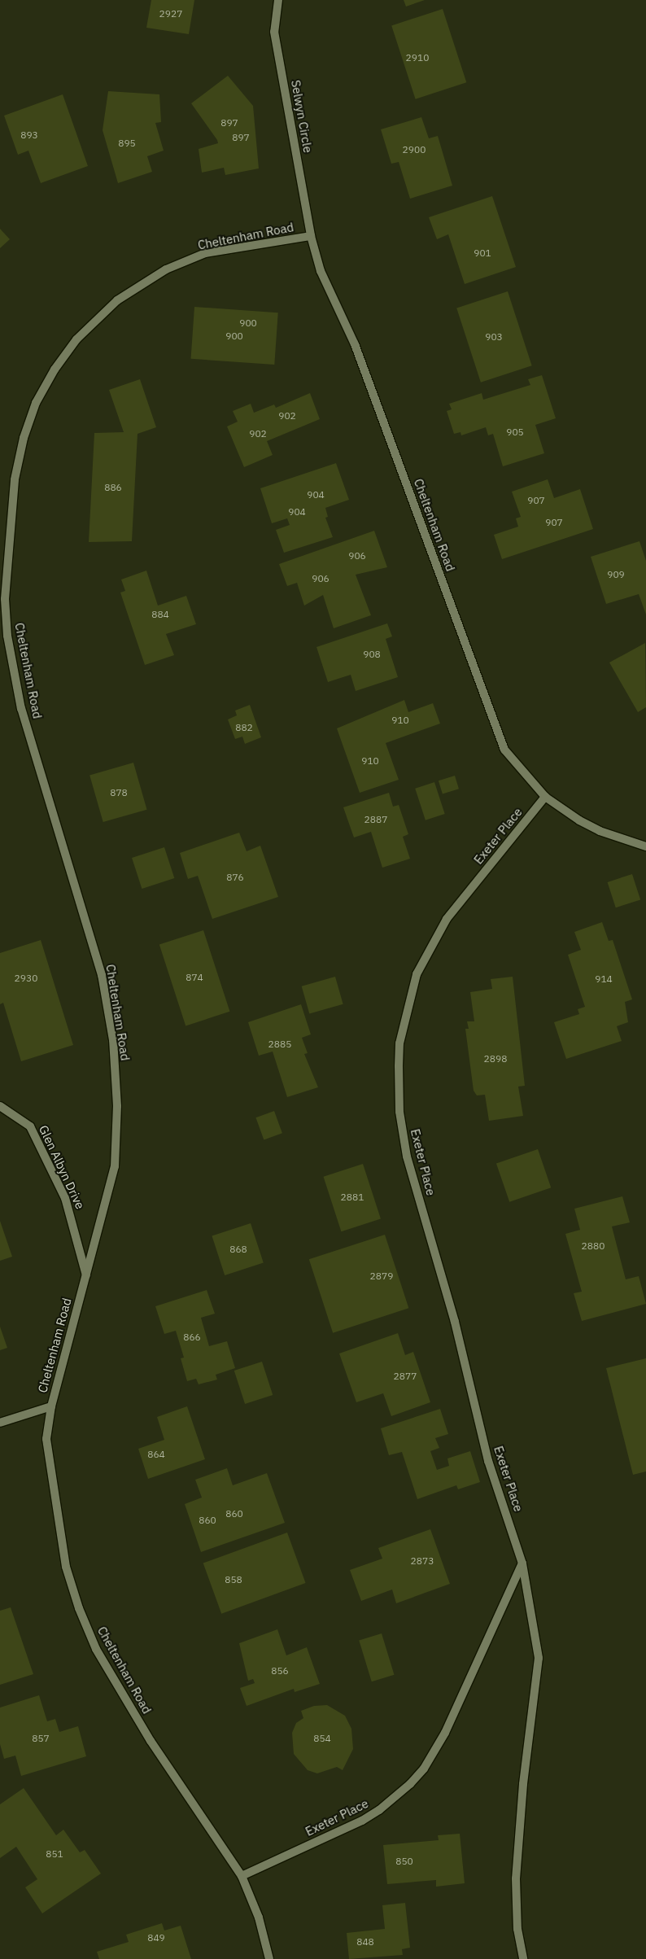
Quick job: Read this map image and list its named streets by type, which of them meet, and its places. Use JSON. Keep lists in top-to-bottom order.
{
  "streets": {
    "street": [
      "Selwyn Circle",
      "Cheltenham Road",
      "Exeter Place",
      "Glen Albyn Drive"
    ]
  },
  "crossings": [
    ["Selwyn Circle", "Cheltenham Road"],
    ["Cheltenham Road", "Exeter Place"],
    ["Cheltenham Road", "Glen Albyn Drive"]
  ],
  "house_numbers": [
    "2927",
    "2910",
    "897",
    "893",
    "897",
    "895",
    "2900",
    "901",
    "900",
    "900",
    "903",
    "902",
    "905",
    "902",
    "886",
    "904",
    "907",
    "904",
    "907",
    "906",
    "909",
    "906",
    "884",
    "908",
    "910",
    "882",
    "910",
    "878",
    "2887",
    "876",
    "874",
    "2930",
    "914",
    "2885",
    "2898",
    "2881",
    "2880",
    "868",
    "2879",
    "866",
    "2877",
    "864",
    "860",
    "860",
    "2873",
    "858",
    "856",
    "857",
    "854",
    "851",
    "850",
    "849",
    "848"
  ]
}
